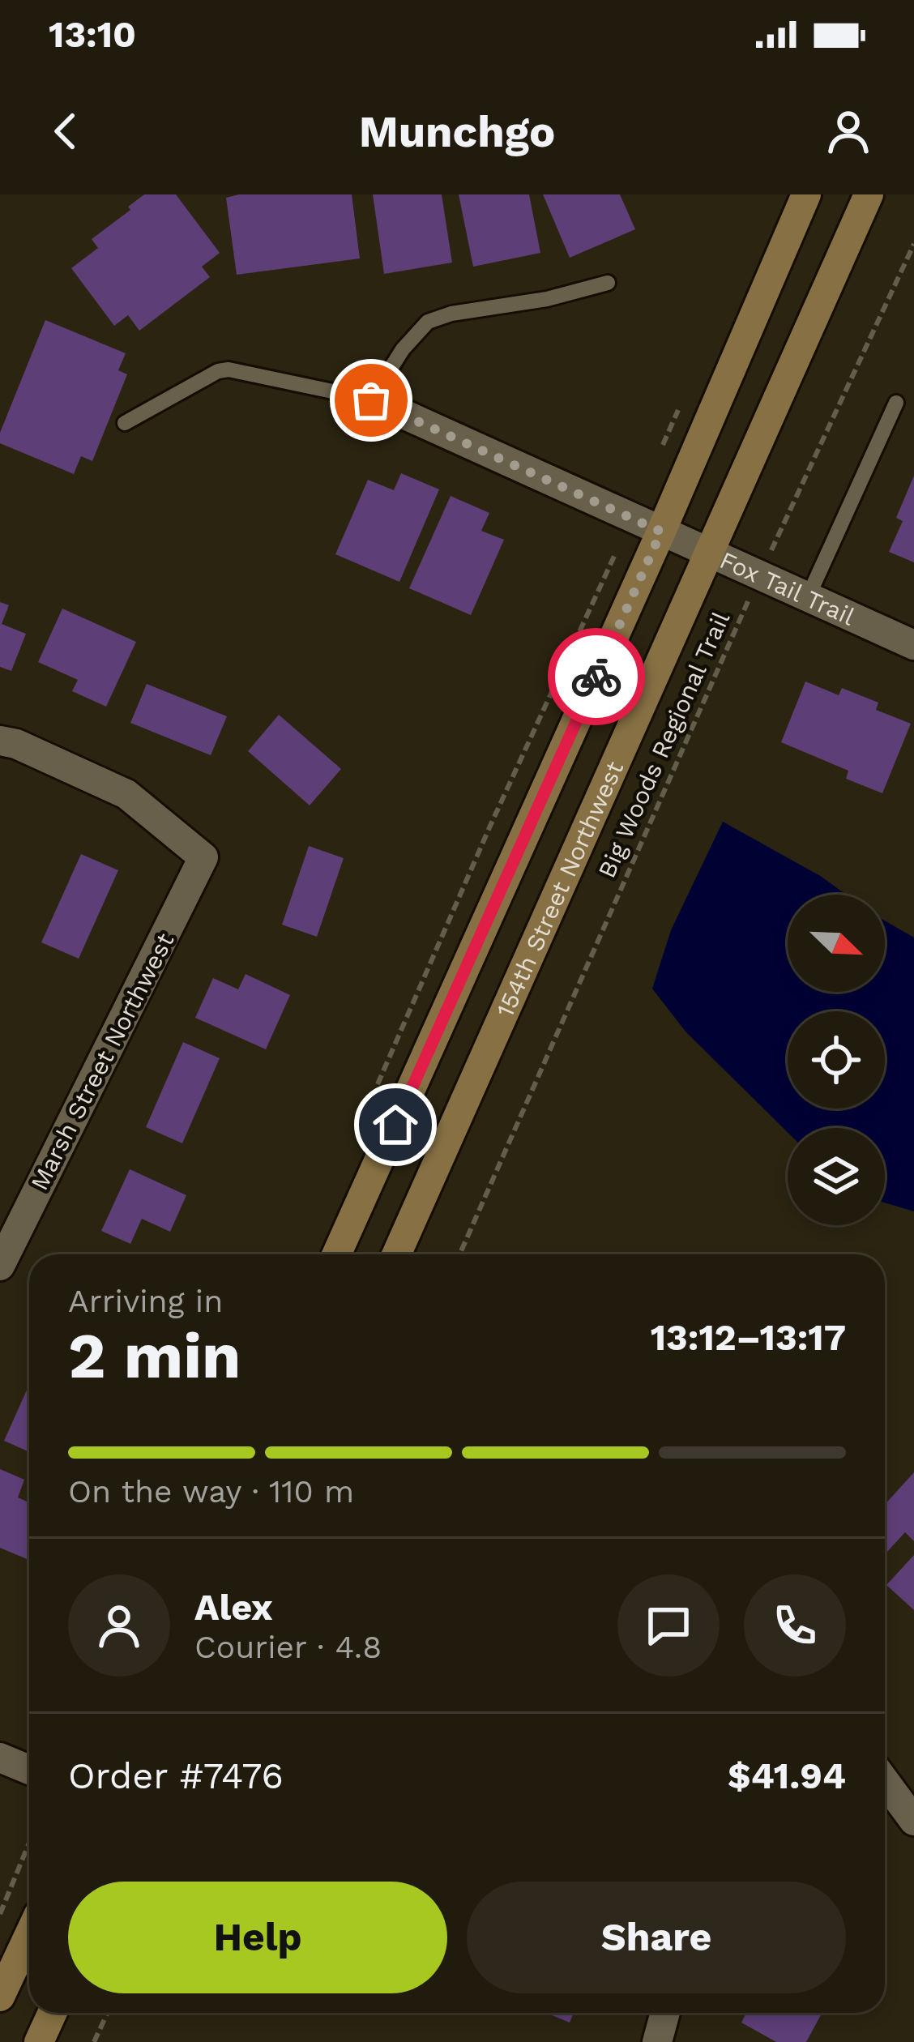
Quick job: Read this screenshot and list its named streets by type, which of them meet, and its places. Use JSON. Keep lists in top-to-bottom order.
{
  "streets": {
    "street": ["Fox Tail Trail", "154th Street Northwest", "Marsh Street Northwest"],
    "path": ["Big Woods Regional Trail"]
  },
  "crossings": [
    ["Fox Tail Trail", "Big Woods Regional Trail"],
    ["Fox Tail Trail", "154th Street Northwest"]
  ],
  "north": "bottom right",
  "page": {
    "status": "13:10",
    "header": "Munchgo",
    "heading": ["2 min", "Arriving in", "13:12–13:17"],
    "panel": [
      "Alex",
      "Courier · 4.8",
      "Order #7476",
      "$41.94"
    ],
    "bar": "On the way · 110 m",
    "buttons": ["Help", "Share"]
  }
}
